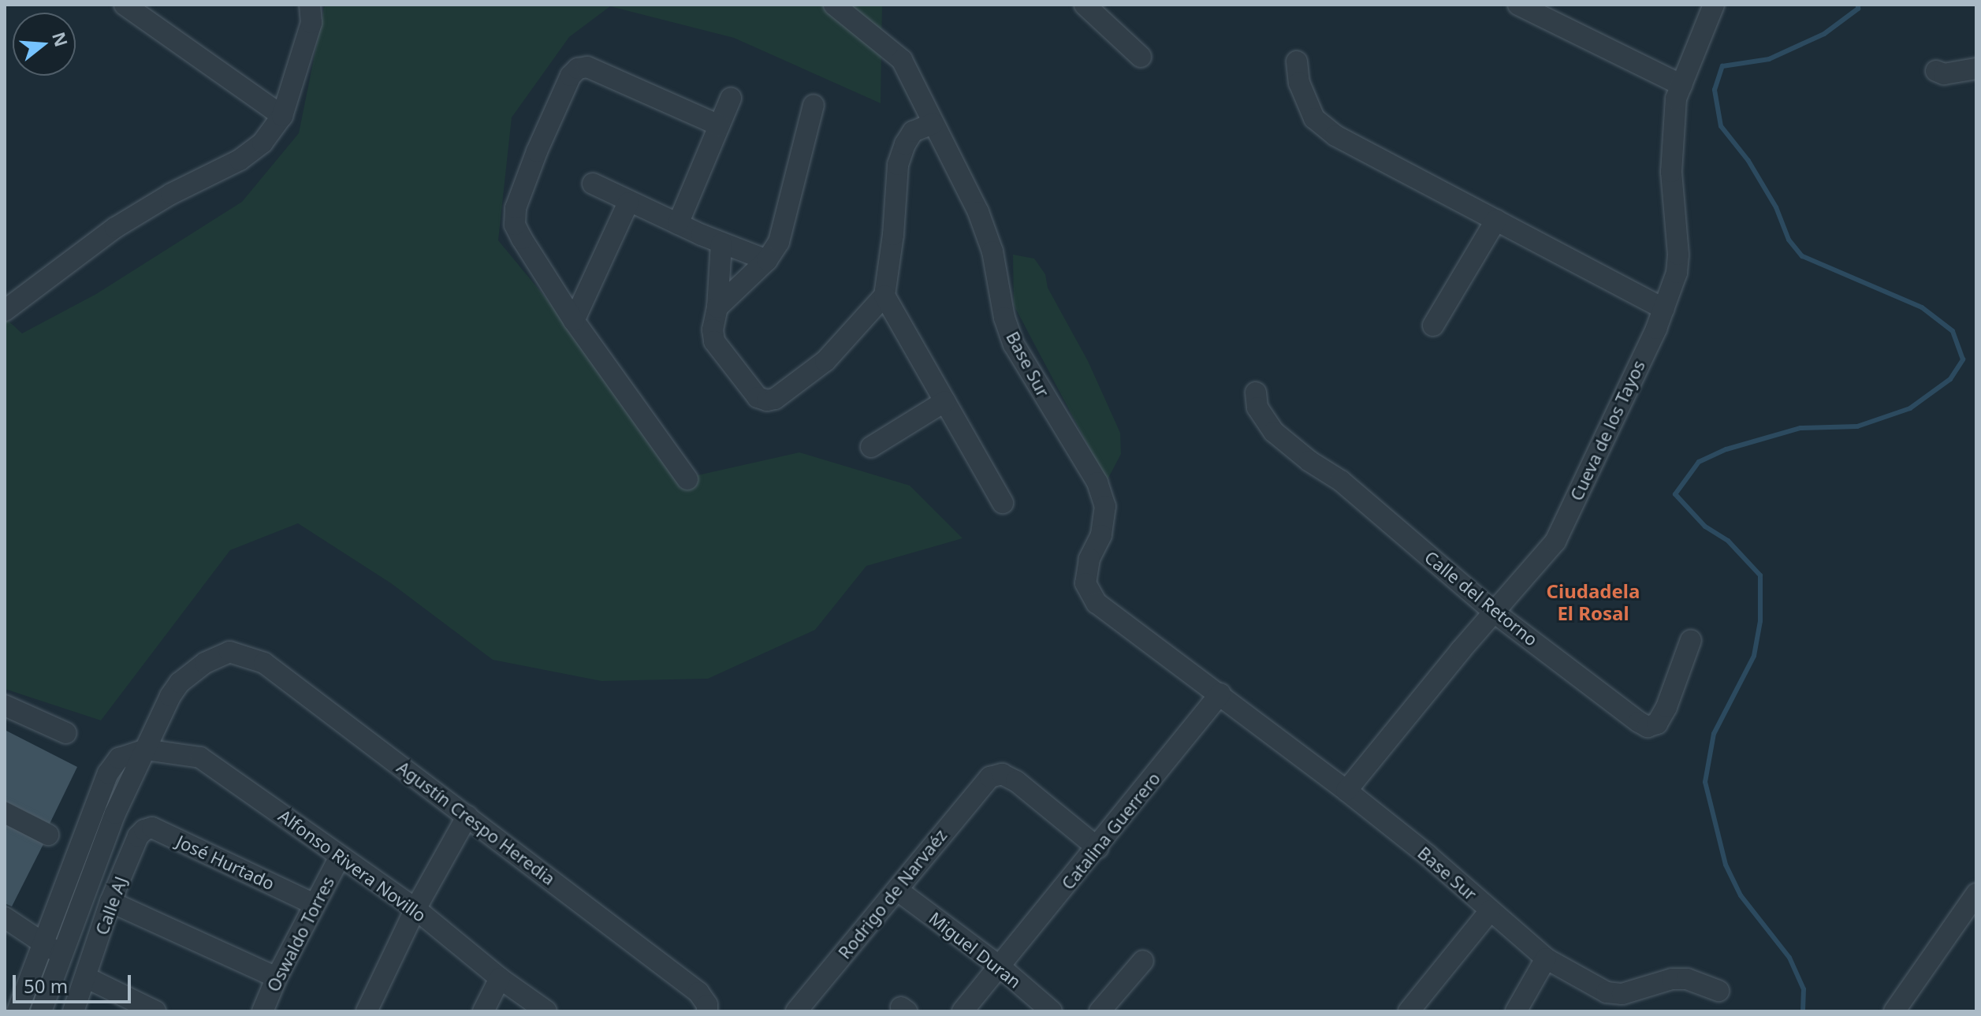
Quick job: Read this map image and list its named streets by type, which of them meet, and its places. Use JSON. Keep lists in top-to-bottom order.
{
  "streets": {
    "street": [
      "Base Sur",
      "Cueva de los Tayos",
      "Calle del Retorno",
      "Agustín Crespo Heredia",
      "Catalina Guerrero",
      "José Hurtado",
      "Alfonso Rivera Novillo",
      "Rodrigo de Narvaéz",
      "Calle AJ",
      "Oswaldo Torres",
      "Miguel Duran"
    ]
  },
  "crossings": [
    ["Base Sur", "Cueva de los Tayos"],
    ["Base Sur", "Catalina Guerrero"],
    ["Cueva de los Tayos", "Calle del Retorno"],
    ["Agustín Crespo Heredia", "Alfonso Rivera Novillo"],
    ["Catalina Guerrero", "Rodrigo de Narvaéz"],
    ["Catalina Guerrero", "Miguel Duran"],
    ["José Hurtado", "Calle AJ"],
    ["José Hurtado", "Oswaldo Torres"],
    ["Alfonso Rivera Novillo", "Oswaldo Torres"],
    ["Rodrigo de Narvaéz", "Miguel Duran"]
  ],
  "districts": ["Ciudadela El Rosal"],
  "scale_bar": "50 m",
  "north": "right"
}
